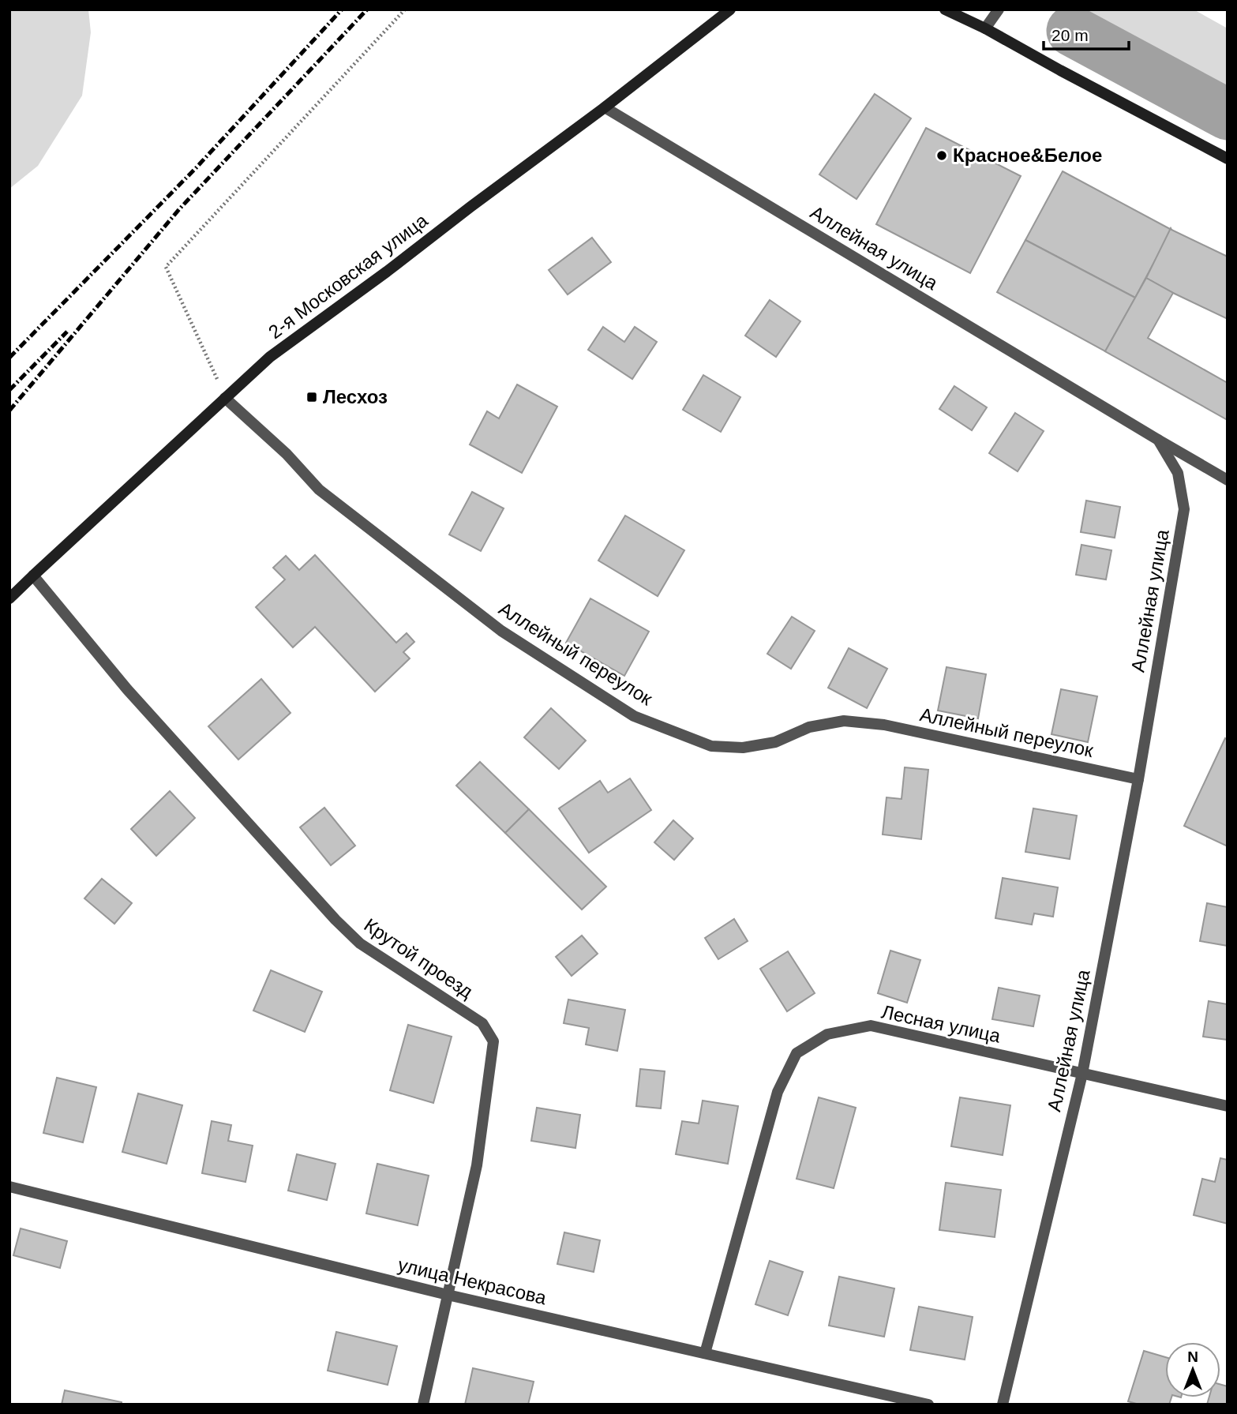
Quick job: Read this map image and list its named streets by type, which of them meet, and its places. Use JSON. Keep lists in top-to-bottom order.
{
  "streets": {
    "main road": ["2-я Московская улица"],
    "street": [
      "Аллейная улица",
      "Аллейный переулок",
      "Крутой проезд",
      "Лесная улица",
      "улица Некрасова"
    ]
  },
  "crossings": [
    ["Аллейная улица", "2-я Московская улица"],
    ["Аллейная улица", "Аллейный переулок"],
    ["Аллейная улица", "Лесная улица"],
    ["2-я Московская улица", "Аллейный переулок"],
    ["2-я Московская улица", "Крутой проезд"],
    ["Крутой проезд", "улица Некрасова"],
    ["Лесная улица", "улица Некрасова"]
  ],
  "places": {
    "other": ["Красное&Белое"],
    "transit": ["Лесхоз"]
  },
  "scale_bar": "20 m",
  "north": "top"
}
